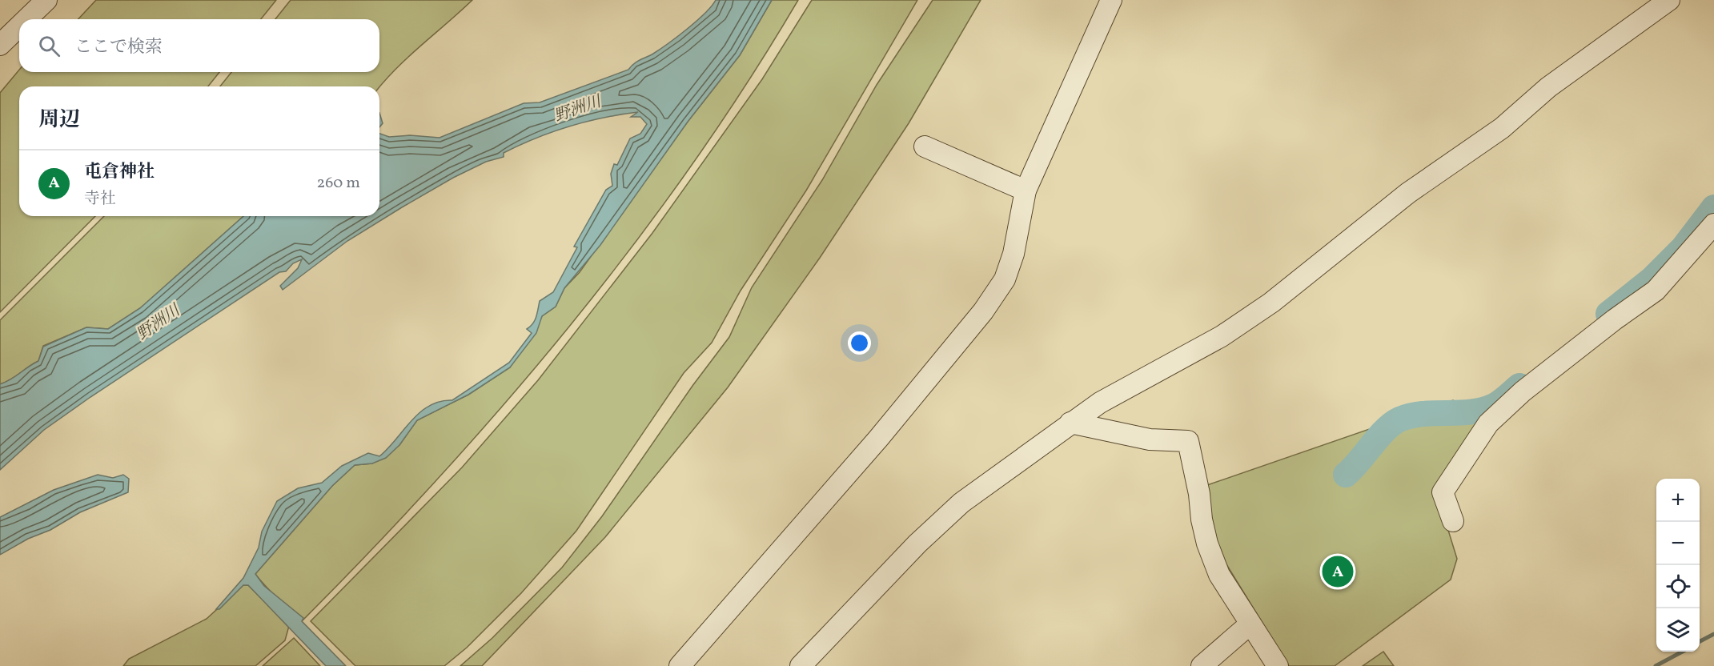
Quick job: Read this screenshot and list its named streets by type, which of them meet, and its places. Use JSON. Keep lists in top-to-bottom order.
{
  "water": ["野洲川"],
  "page": {
    "search": "ここで検索",
    "heading": "周辺",
    "list": [
      {
        "mark": "A",
        "name": "屯倉神社",
        "note": "寺社",
        "value": "260 m"
      }
    ],
    "map_buttons": ["+", "−"],
    "pins": "A"
  }
}
